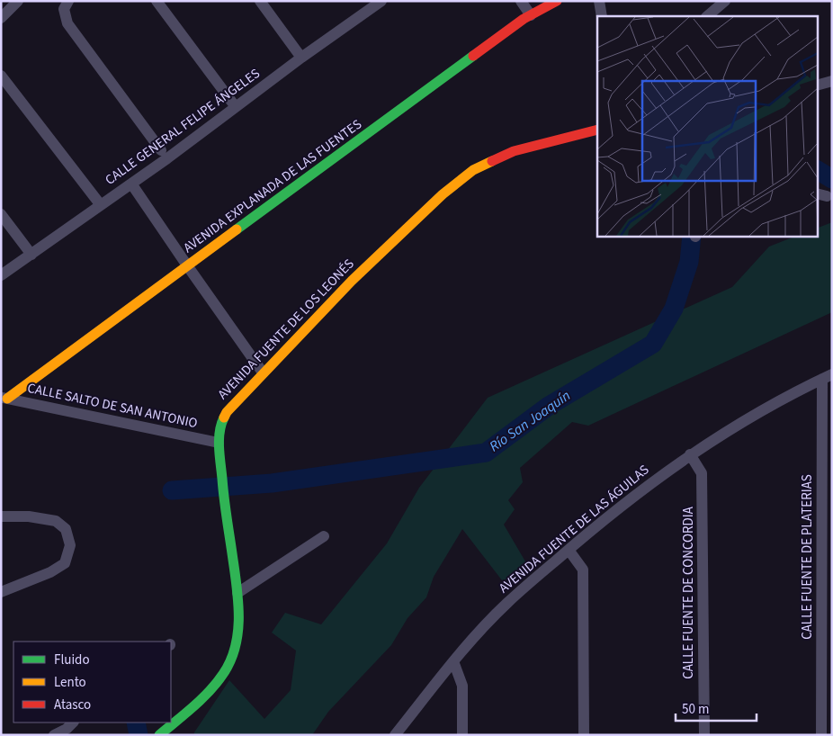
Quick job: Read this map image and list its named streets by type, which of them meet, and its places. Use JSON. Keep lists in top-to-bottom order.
{
  "streets": {
    "street": [
      "CALLE GENERAL FELIPE ÁNGELES",
      "AVENIDA EXPLANADA DE LAS FUENTES",
      "AVENIDA FUENTE DE LOS LEONÉS",
      "CALLE SALTO DE SAN ANTONIO",
      "AVENIDA FUENTE DE LAS ÁGUILAS",
      "CALLE FUENTE DE PLATERIAS",
      "CALLE FUENTE DE CONCORDIA"
    ]
  },
  "crossings": [
    ["AVENIDA EXPLANADA DE LAS FUENTES", "CALLE SALTO DE SAN ANTONIO"],
    ["AVENIDA FUENTE DE LOS LEONÉS", "CALLE SALTO DE SAN ANTONIO"],
    ["AVENIDA FUENTE DE LAS ÁGUILAS", "CALLE FUENTE DE PLATERIAS"],
    ["AVENIDA FUENTE DE LAS ÁGUILAS", "CALLE FUENTE DE CONCORDIA"]
  ],
  "water": ["Río San Joaquín"],
  "legend": ["Fluido", "Lento", "Atasco"],
  "scale_bar": "50 m"
}
